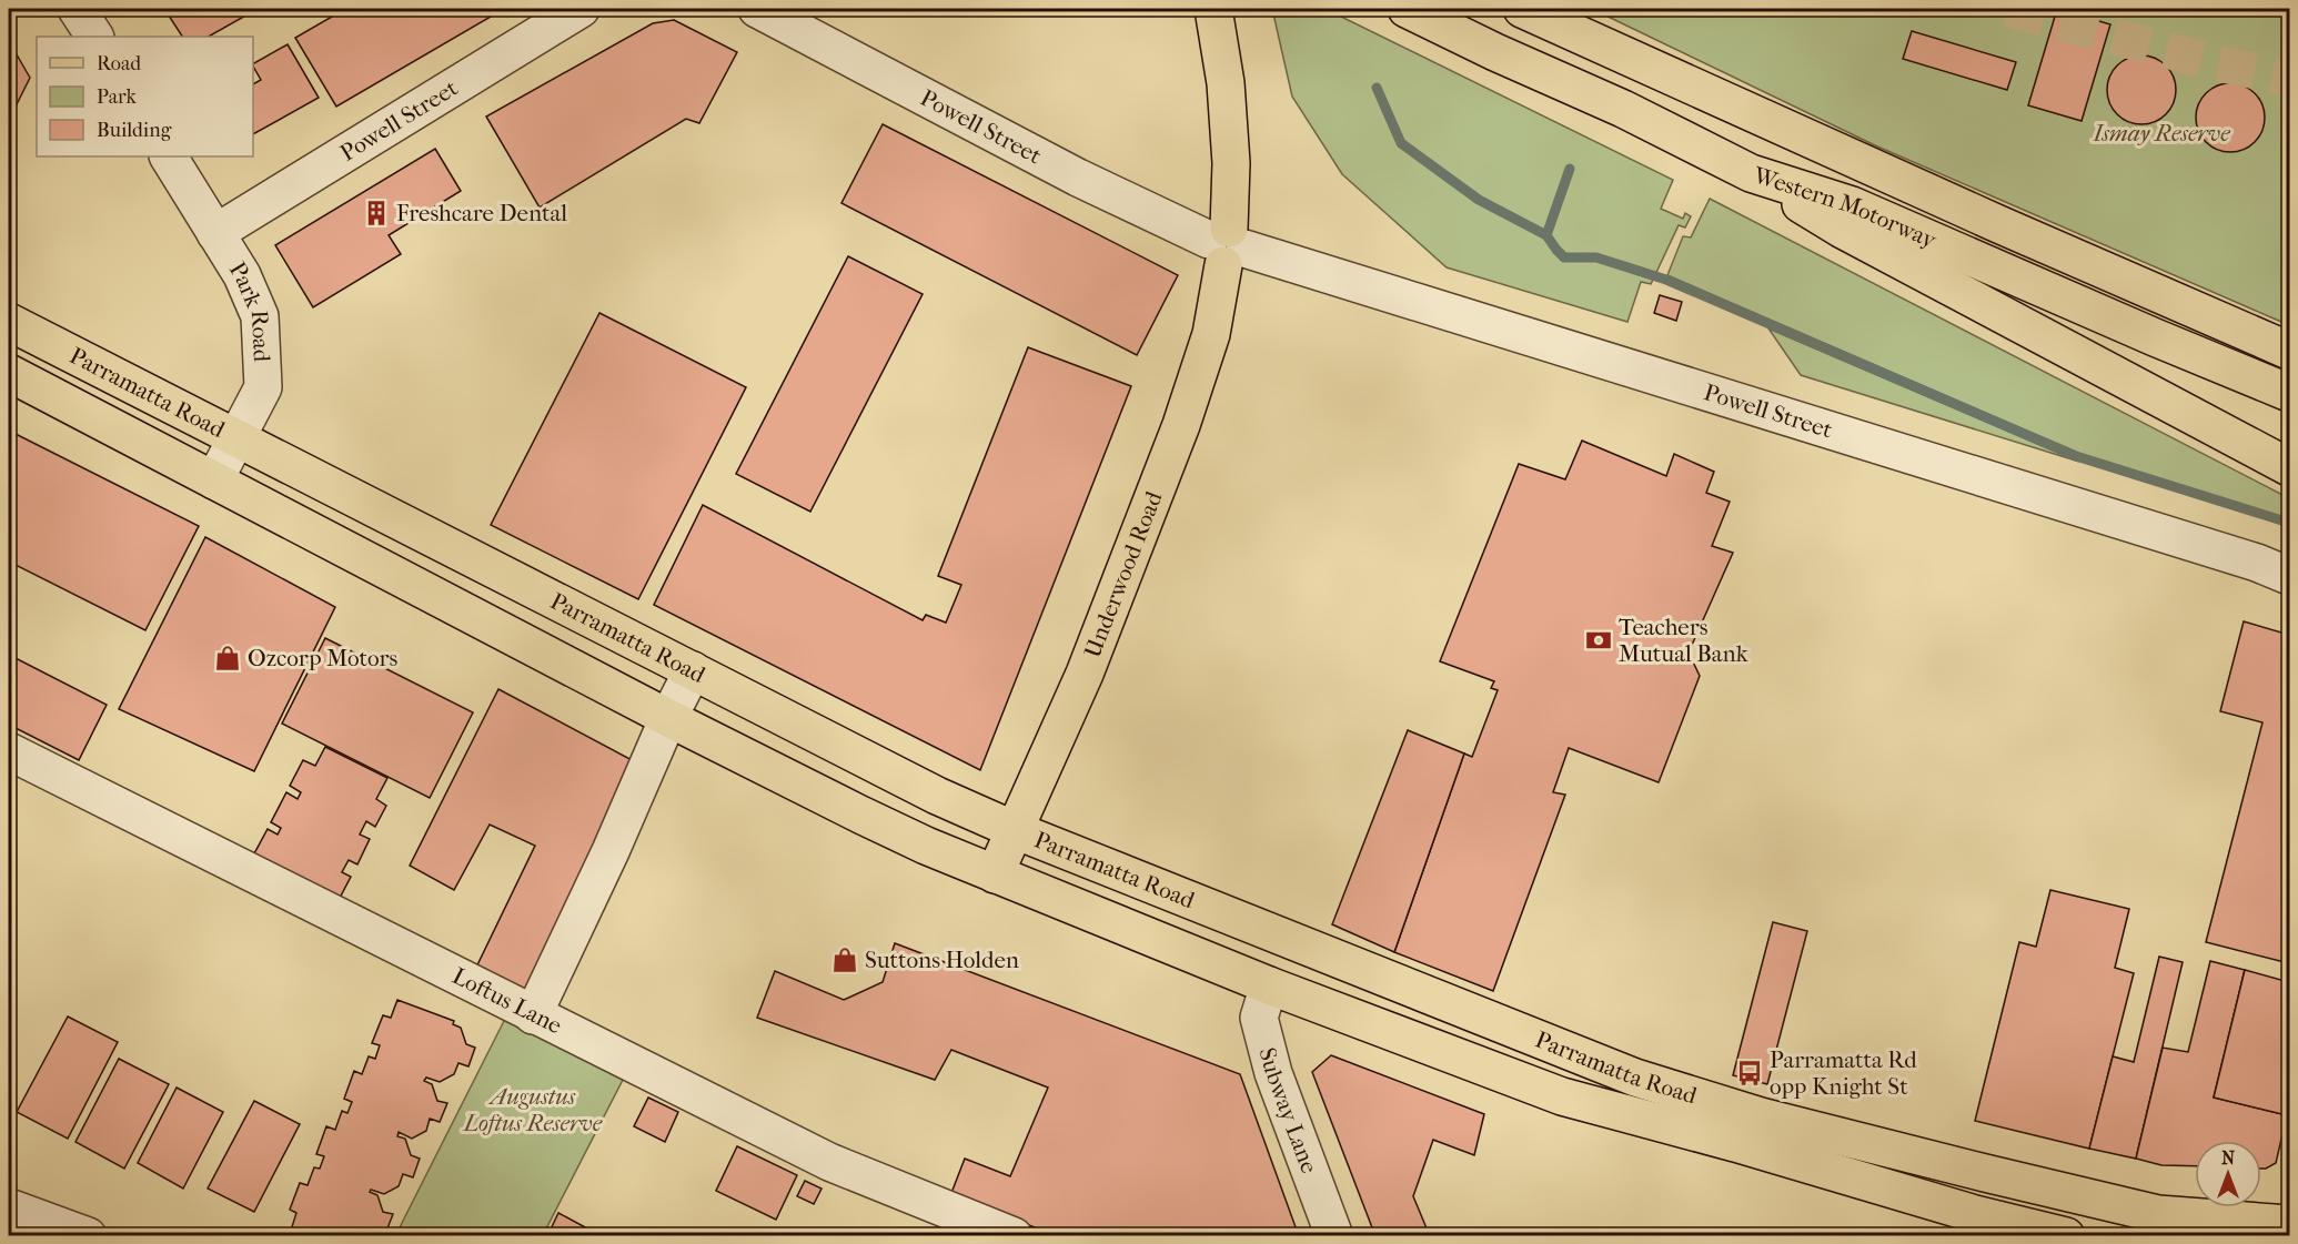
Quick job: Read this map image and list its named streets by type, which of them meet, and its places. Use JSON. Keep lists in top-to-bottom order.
{
  "streets": {
    "main road": ["Western Motorway", "Parramatta Road", "Underwood Road"],
    "street": [
      "Powell Street",
      "Park Road",
      "Loftus Lane",
      "Subway Lane"
    ]
  },
  "crossings": [
    ["Powell Street", "Park Road"],
    ["Powell Street", "Underwood Road"],
    ["Park Road", "Parramatta Road"],
    ["Parramatta Road", "Underwood Road"],
    ["Parramatta Road", "Subway Lane"]
  ],
  "parks": ["Ismay Reserve", "Augustus Loftus Reserve"],
  "places": {
    "building": ["Freshcare Dental"],
    "bank": ["Teachers Mutual Bank"],
    "shop": ["Ozcorp Motors", "Suttons Holden"],
    "bus stop": ["Parramatta Rd opp Knight St"]
  },
  "legend": ["Road", "Park", "Building"],
  "north": "top"
}
